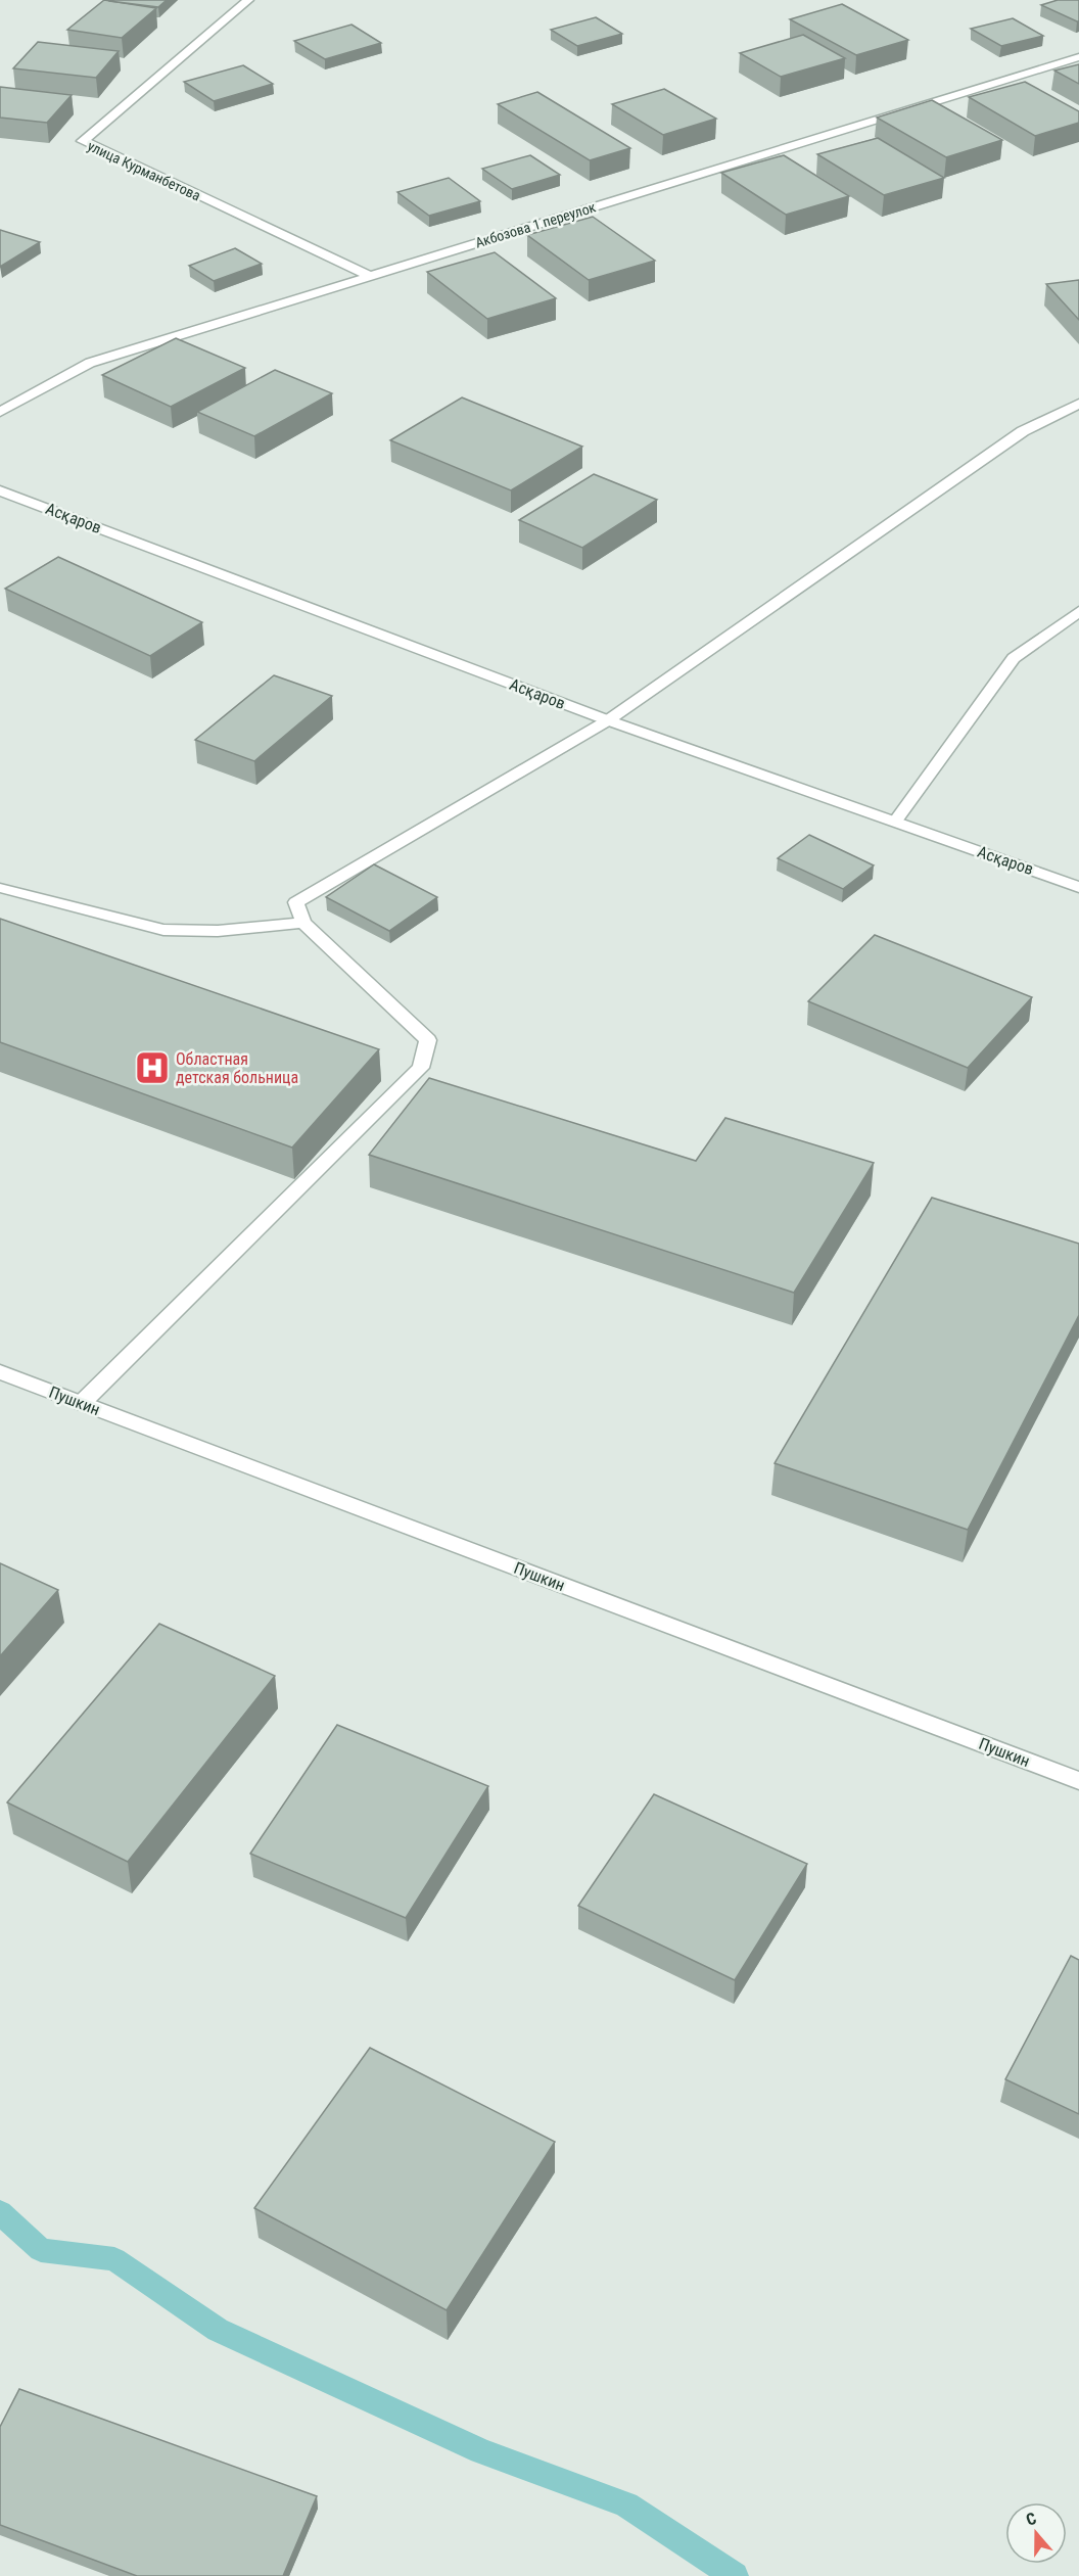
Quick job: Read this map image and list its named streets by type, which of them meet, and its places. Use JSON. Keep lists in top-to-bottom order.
{
  "streets": {
    "street": [
      "улица Курманбетова",
      "Акбозова 1 переулок",
      "Асқаров",
      "Пушкин"
    ]
  },
  "crossings": [
    ["улица Курманбетова", "Акбозова 1 переулок"]
  ],
  "places": {
    "hospital": ["Областная детская больница"]
  },
  "north": "top"
}
